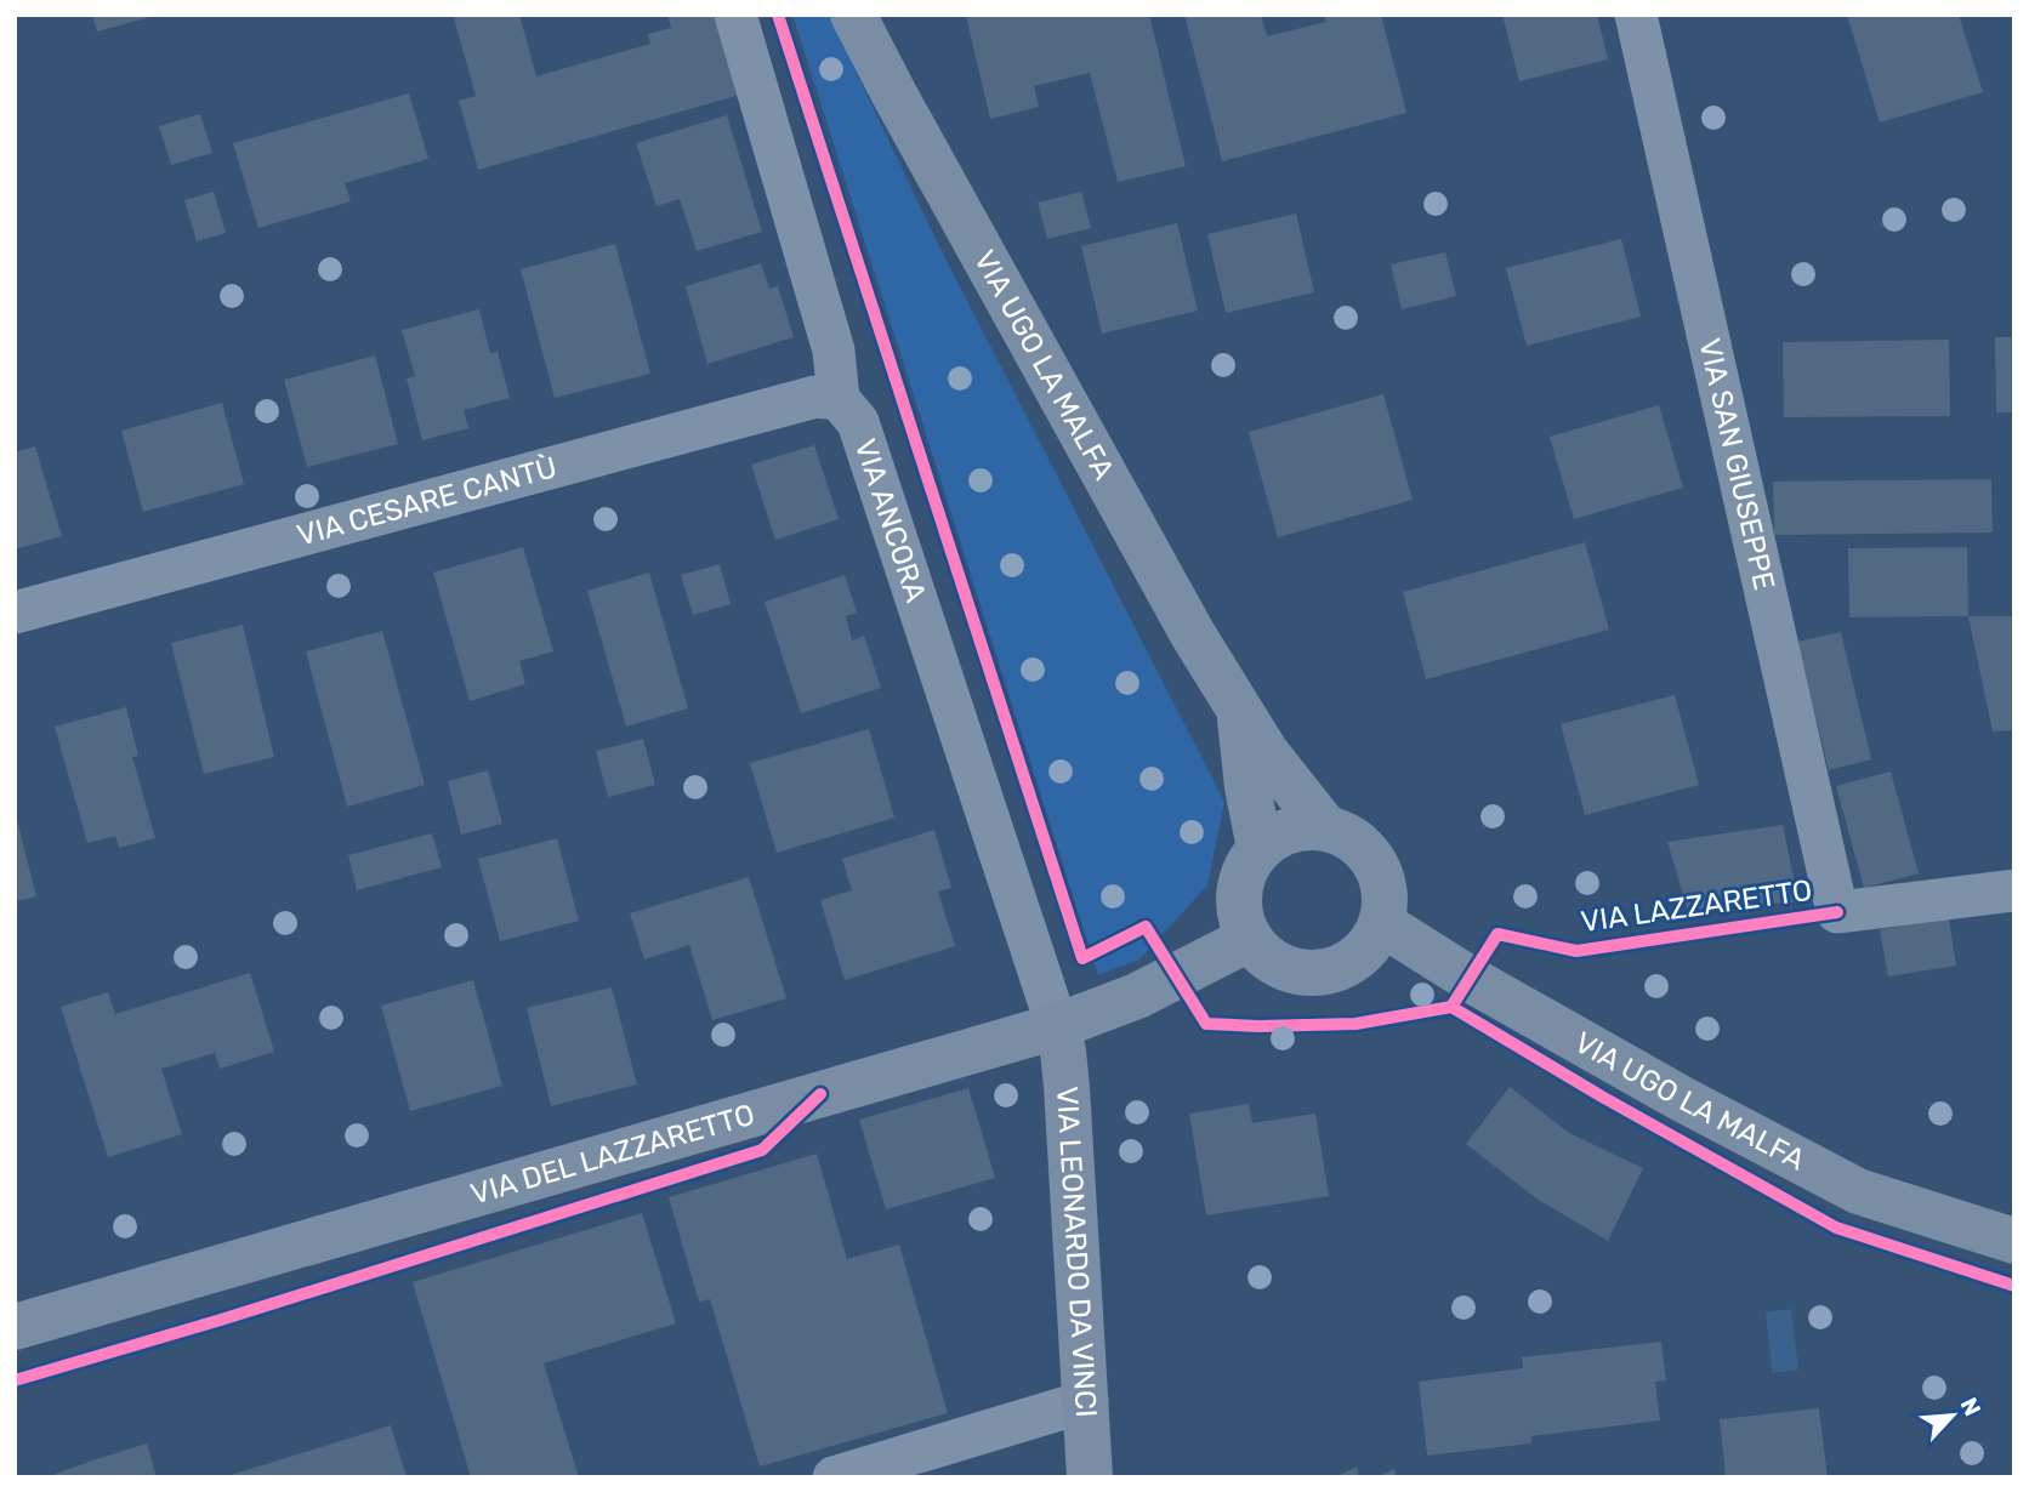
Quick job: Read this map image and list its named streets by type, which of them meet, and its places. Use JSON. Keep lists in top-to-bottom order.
{
  "streets": {
    "street": [
      "VIA UGO LA MALFA",
      "VIA SAN GIUSEPPE",
      "VIA CESARE CANTÙ",
      "VIA ANCORA",
      "VIA LAZZARETTO",
      "VIA DEL LAZZARETTO",
      "VIA LEONARDO DA VINCI"
    ]
  },
  "crossings": [
    ["VIA UGO LA MALFA", "VIA DEL LAZZARETTO"],
    ["VIA SAN GIUSEPPE", "VIA LAZZARETTO"],
    ["VIA CESARE CANTÙ", "VIA ANCORA"],
    ["VIA ANCORA", "VIA DEL LAZZARETTO"],
    ["VIA ANCORA", "VIA LEONARDO DA VINCI"],
    ["VIA DEL LAZZARETTO", "VIA LEONARDO DA VINCI"]
  ],
  "north": "top right"
}
